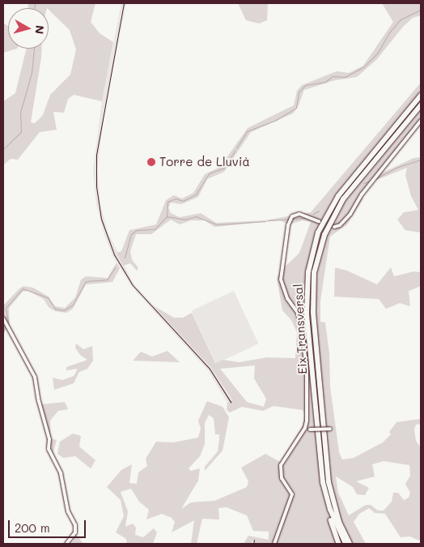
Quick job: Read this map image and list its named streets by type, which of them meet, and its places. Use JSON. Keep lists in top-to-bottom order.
{
  "streets": {
    "highway": ["Eix Transversal"]
  },
  "places": ["Torre de Lluvià"],
  "scale_bar": "200 m",
  "north": "right"
}
